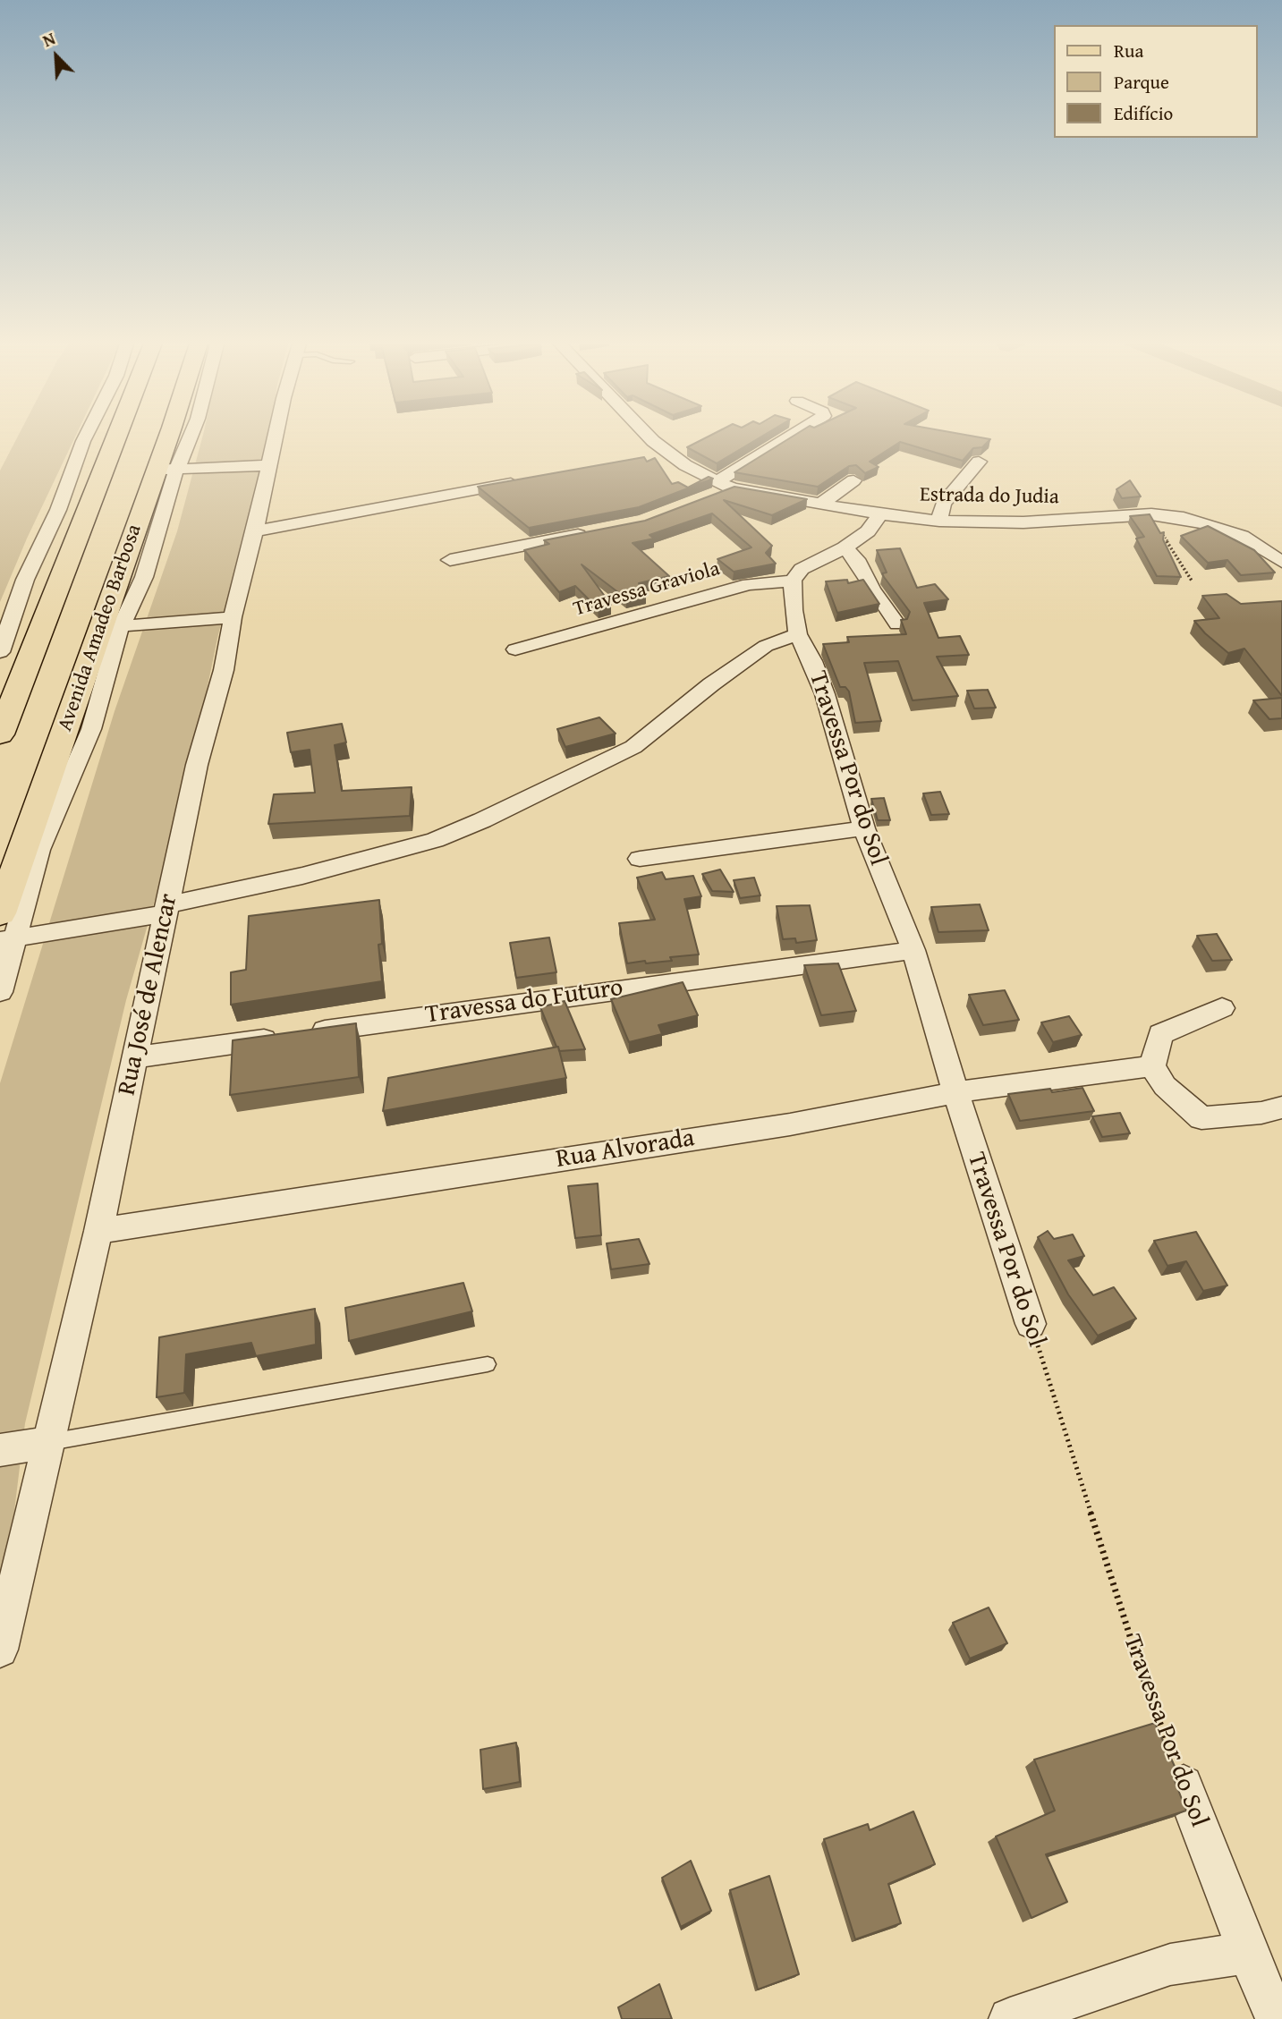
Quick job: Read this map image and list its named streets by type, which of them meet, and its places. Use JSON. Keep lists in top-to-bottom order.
{
  "streets": {
    "main road": ["Avenida Amadeo Barbosa"],
    "street": [
      "Estrada do Judia",
      "Travessa Graviola",
      "Travessa Por do Sol",
      "Rua José de Alencar",
      "Travessa do Futuro",
      "Rua Alvorada"
    ]
  },
  "crossings": [
    ["Travessa Graviola", "Travessa Por do Sol"],
    ["Travessa Por do Sol", "Travessa do Futuro"],
    ["Travessa Por do Sol", "Rua Alvorada"],
    ["Rua José de Alencar", "Travessa do Futuro"],
    ["Rua José de Alencar", "Rua Alvorada"]
  ],
  "legend": ["Rua", "Parque", "Edifício"],
  "north": "top left"
}
